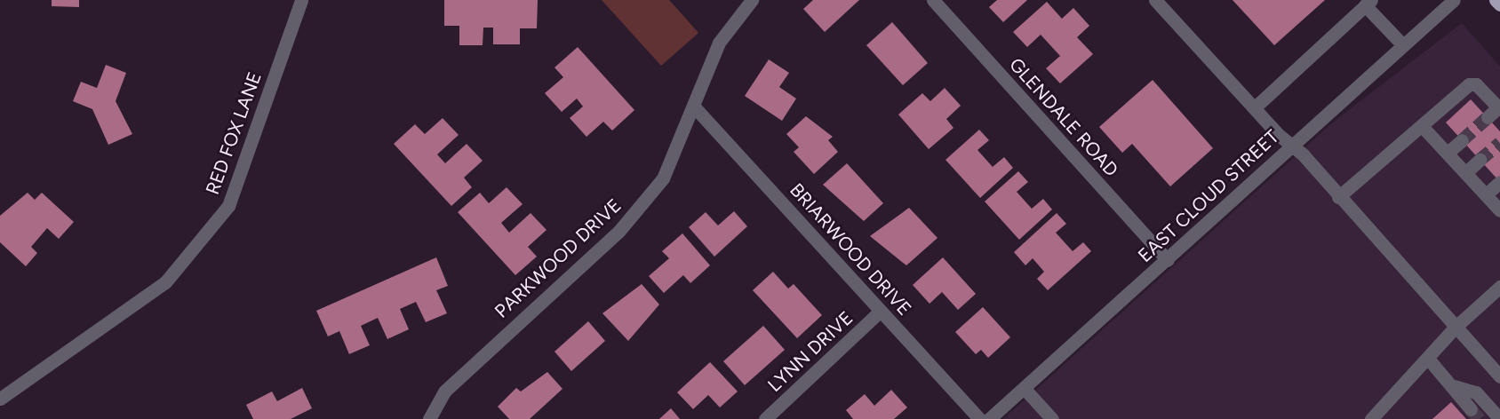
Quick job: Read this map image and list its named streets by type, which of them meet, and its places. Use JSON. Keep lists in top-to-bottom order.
{
  "streets": {
    "street": [
      "GLENDALE ROAD",
      "RED FOX LANE",
      "EAST CLOUD STREET",
      "BRIARWOOD DRIVE",
      "PARKWOOD DRIVE",
      "LYNN DRIVE"
    ]
  },
  "crossings": [
    ["GLENDALE ROAD", "EAST CLOUD STREET"],
    ["BRIARWOOD DRIVE", "PARKWOOD DRIVE"],
    ["BRIARWOOD DRIVE", "LYNN DRIVE"]
  ]
}
